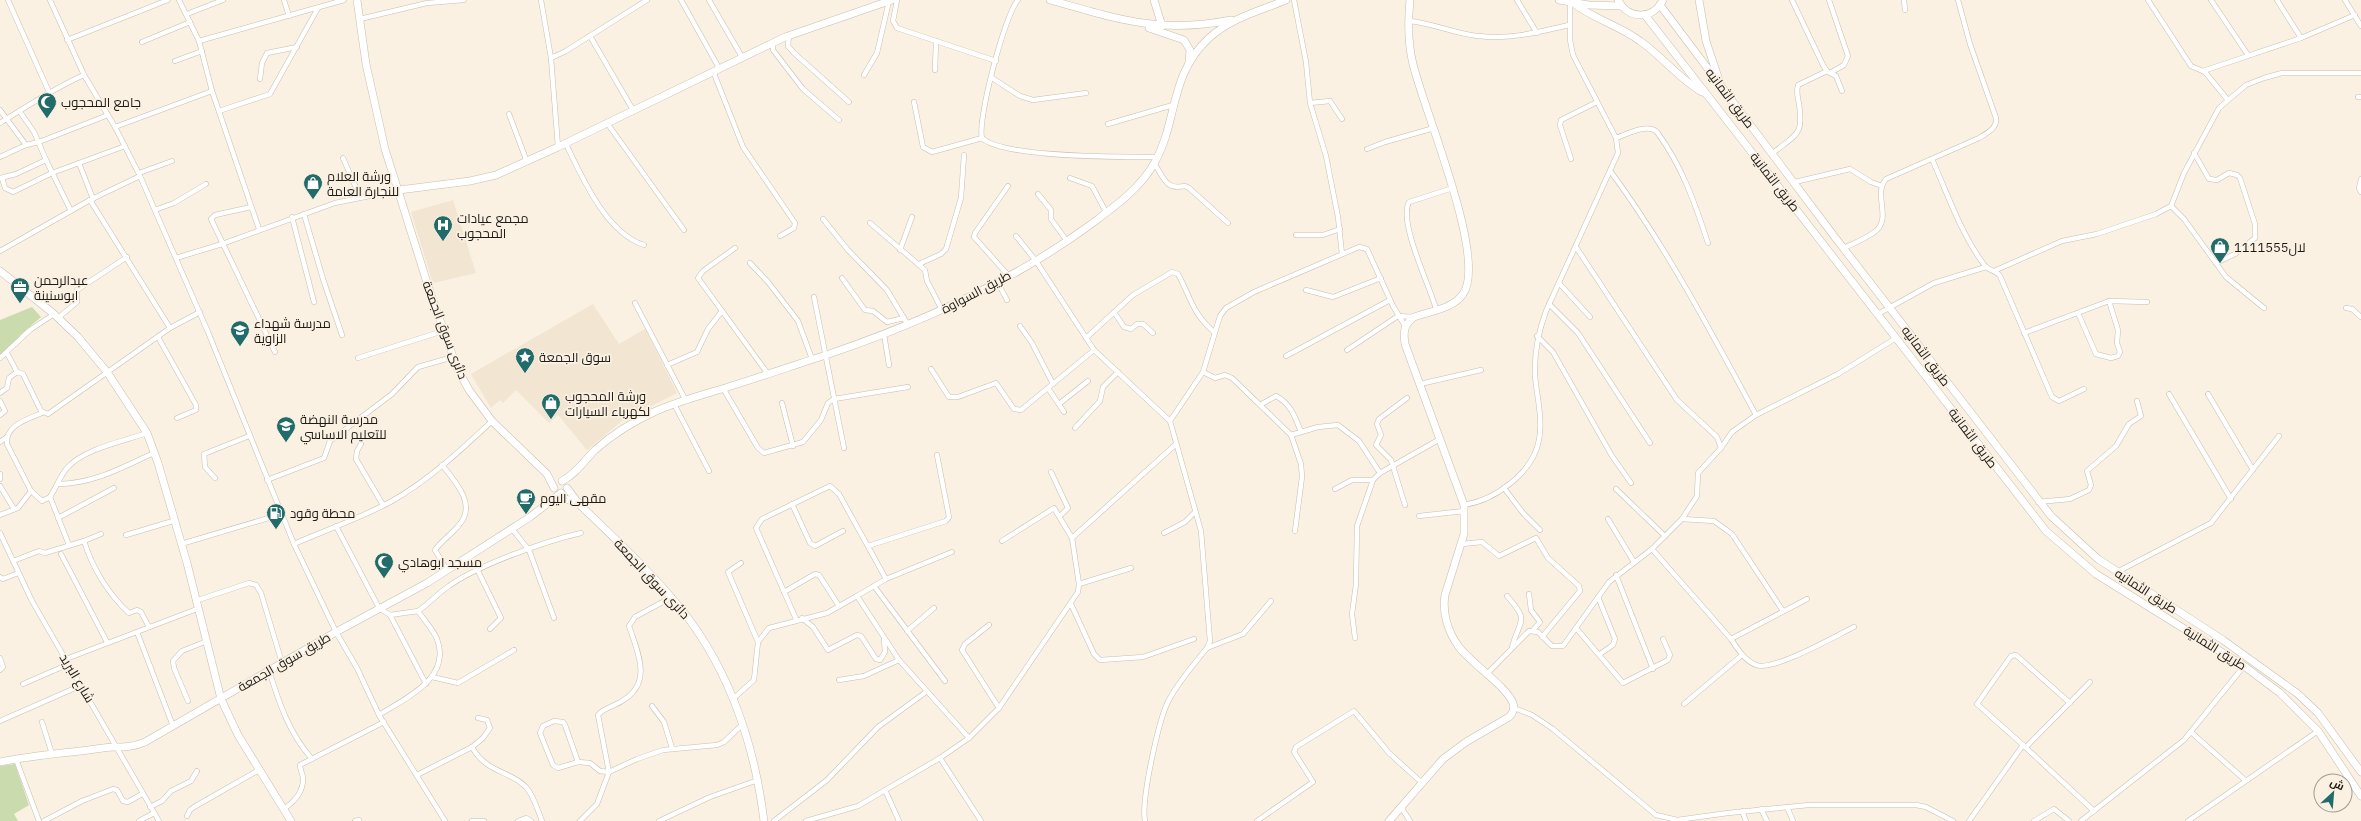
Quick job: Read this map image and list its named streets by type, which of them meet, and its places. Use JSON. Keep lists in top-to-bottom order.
{
  "streets": {
    "street": [
      "طريق الثمانيه",
      "طريق الثمانية",
      "طريق السواوة",
      "دائرى سوق الجمعة",
      "طريق سوق الجمعة",
      "شارع البريد"
    ]
  },
  "crossings": [
    ["طريق السواوة", "دائرى سوق الجمعة"],
    ["طريق سوق الجمعة", "شارع البريد"]
  ],
  "places": {
    "mosque": ["جامع المحجوب", "مسجد ابوهادي"],
    "shop": ["ورشة العلام للنجارة العامة", "1111555لال", "ورشة المحجوب لكهرباء السيارات"],
    "hospital": ["مجمع عيادات المحجوب"],
    "office": ["عبدالرحمن ابوسنينة"],
    "school or university": ["مدرسة شهداء الزاوية", "مدرسة النهضة للتعليم الاساسي"],
    "place": ["سوق الجمعة"],
    "cafe": ["مقهى اليوم"],
    "fuel station": ["محطة وقود"]
  },
  "north": "top right"
}
